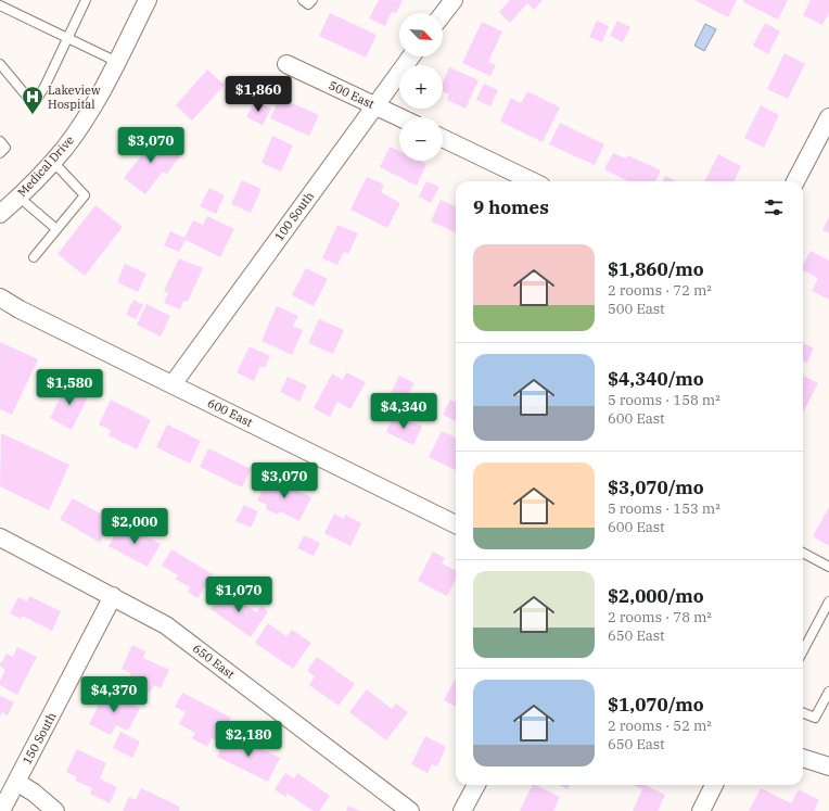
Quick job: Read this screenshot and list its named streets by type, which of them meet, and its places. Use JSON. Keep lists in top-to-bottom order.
{
  "streets": {
    "street": [
      "500 East",
      "Medical Drive",
      "100 South",
      "600 East",
      "650 East",
      "150 South"
    ]
  },
  "crossings": [
    ["500 East", "100 South"],
    ["100 South", "600 East"],
    ["650 East", "150 South"]
  ],
  "places": {
    "hospital": ["Lakeview Hospital"]
  },
  "north": "bottom right",
  "page": {
    "map_buttons": ["+", "−"],
    "price": [
      "$1,860",
      "$3,070",
      "$1,580",
      "$4,340",
      "$3,070",
      "$2,000",
      "$1,070",
      "$4,370",
      "$2,180"
    ],
    "heading": "9 homes",
    "list": [
      {
        "name": "$1,860/mo",
        "note": "2 rooms · 72 m² · 500 East"
      },
      {
        "name": "$4,340/mo",
        "note": "5 rooms · 158 m² · 600 East"
      },
      {
        "name": "$3,070/mo",
        "note": "5 rooms · 153 m² · 600 East"
      },
      {
        "name": "$2,000/mo",
        "note": "2 rooms · 78 m² · 650 East"
      },
      {
        "name": "$1,070/mo",
        "note": "2 rooms · 52 m² · 650 East"
      }
    ]
  }
}
